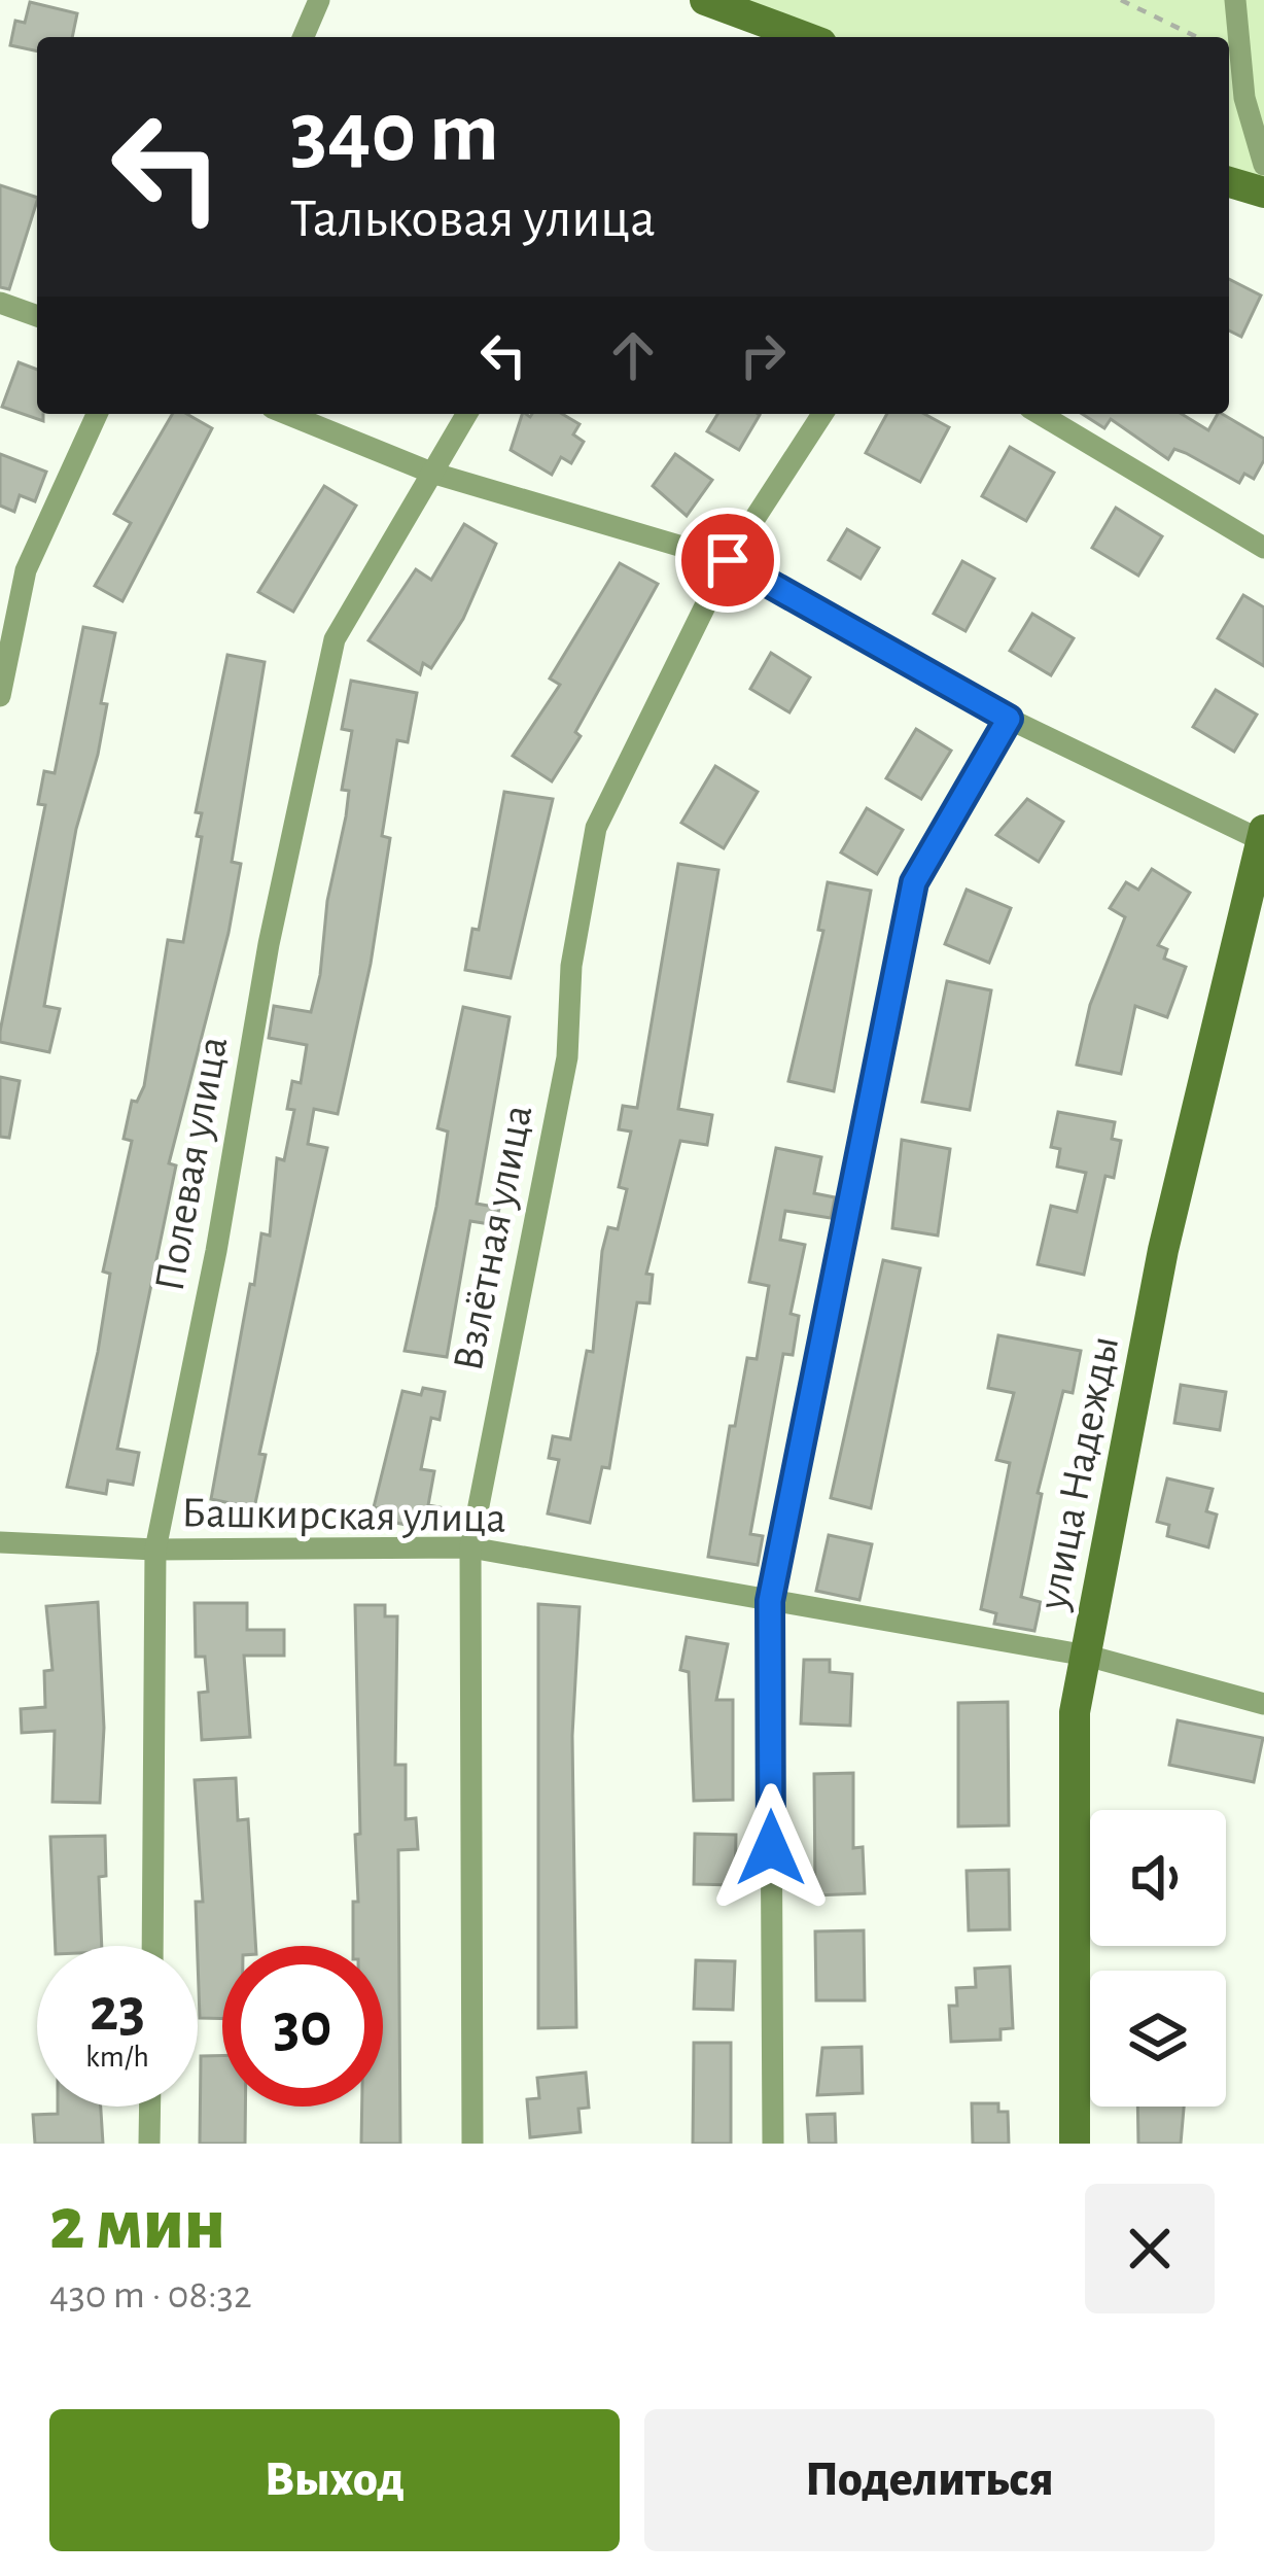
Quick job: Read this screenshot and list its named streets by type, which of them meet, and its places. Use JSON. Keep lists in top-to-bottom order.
{
  "streets": {
    "street": [
      "Полевая улица",
      "Взлётная улица",
      "улица Надежды",
      "Башкирская улица"
    ]
  },
  "crossings": [
    ["Полевая улица", "Башкирская улица"],
    ["Взлётная улица", "Башкирская улица"],
    ["улица Надежды", "Башкирская улица"]
  ],
  "page": {
    "turn": ["340 m", "Тальковая улица"],
    "speed": "23 km/h",
    "limit": "30",
    "heading": ["2 мин", "430 m · 08:32"],
    "buttons": ["Выход", "Поделиться"]
  }
}
